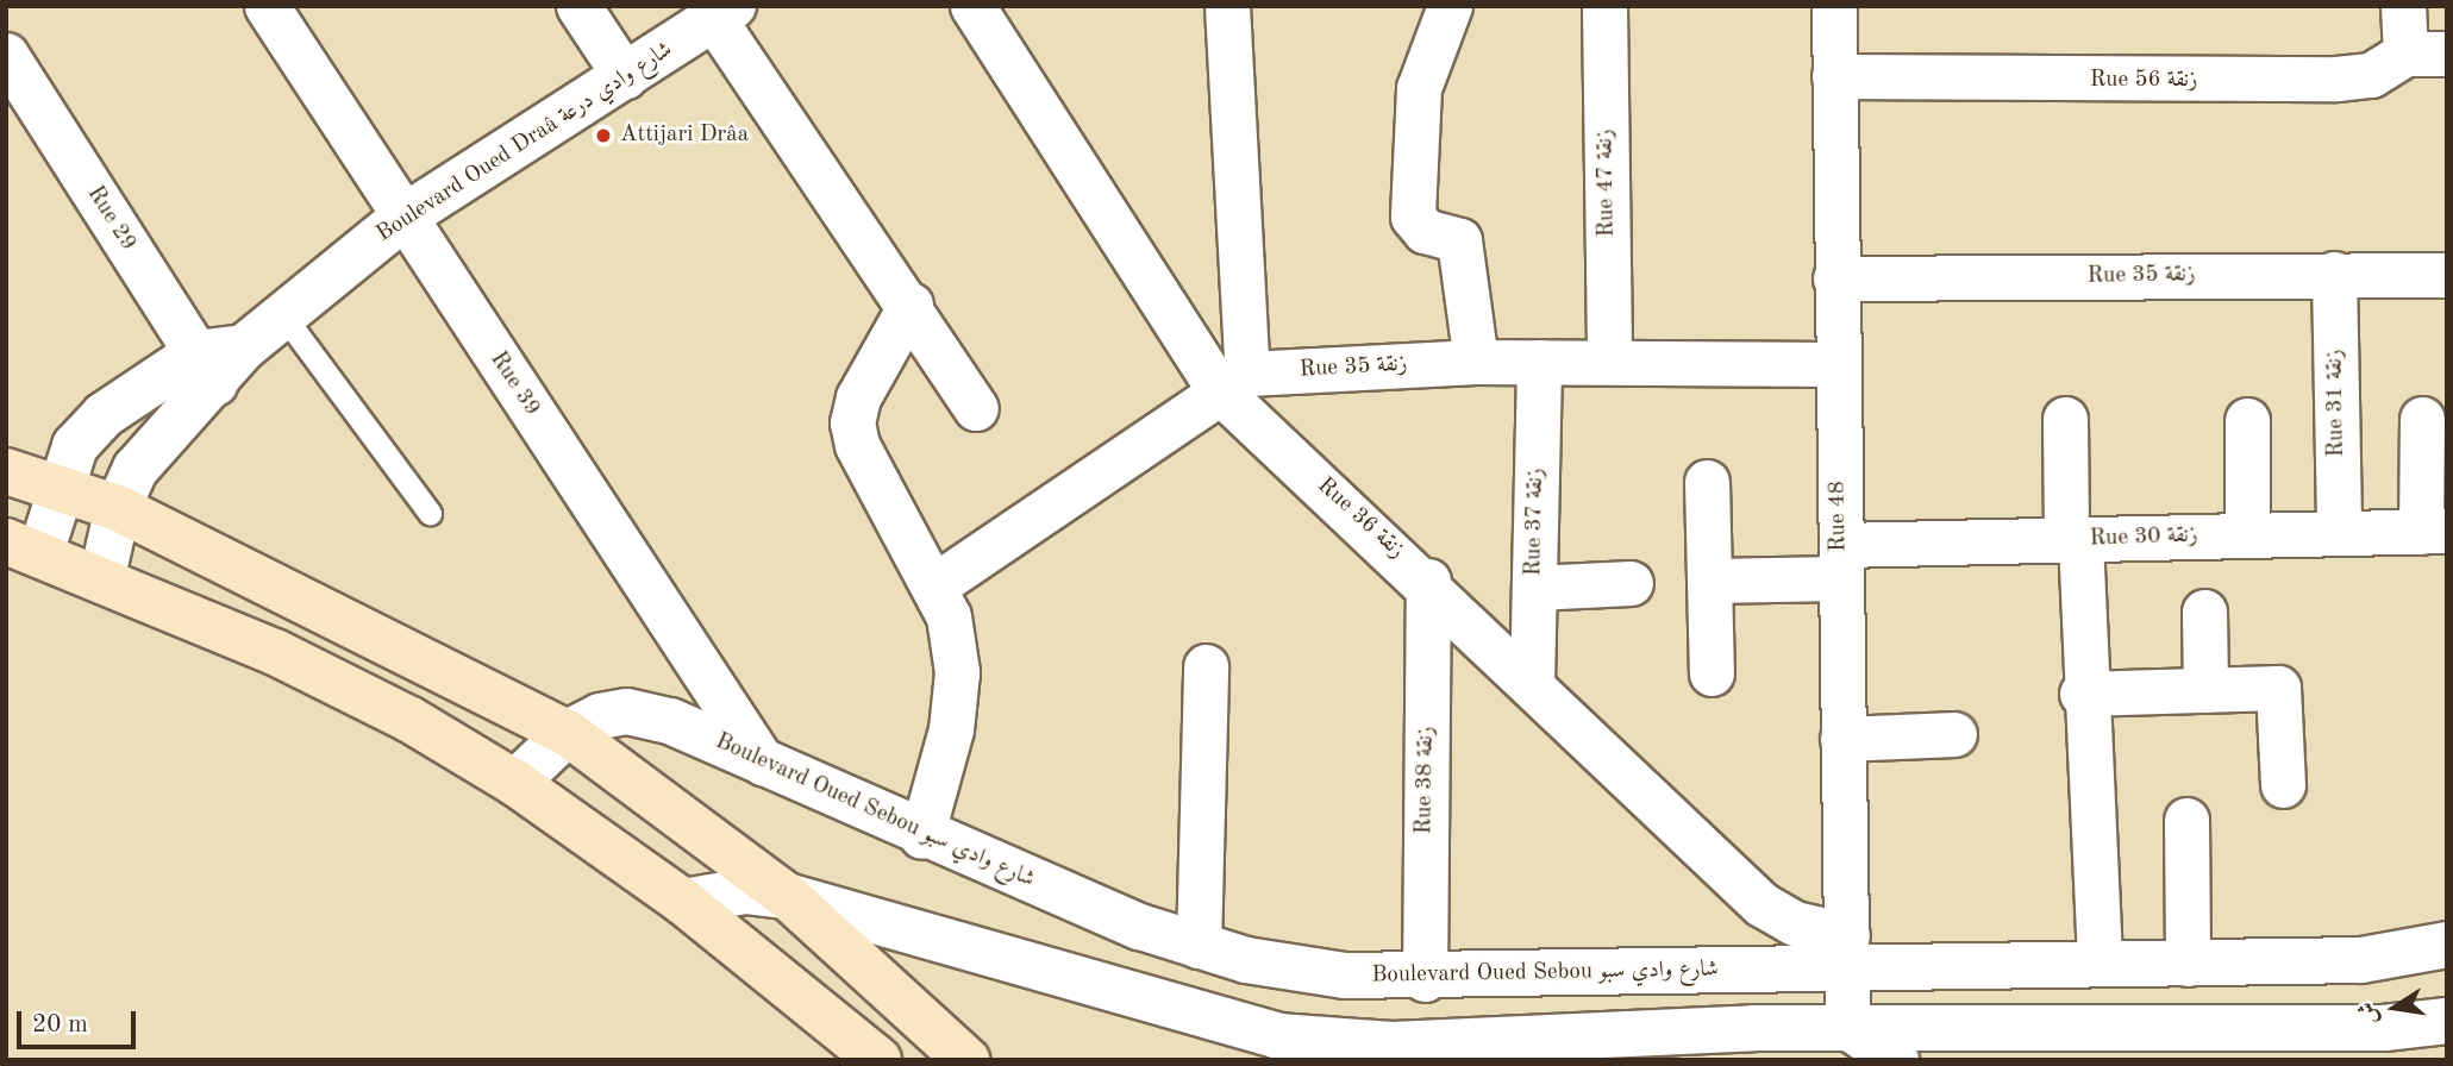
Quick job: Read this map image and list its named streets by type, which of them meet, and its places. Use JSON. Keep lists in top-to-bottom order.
{
  "streets": {
    "street": [
      "Rue 56 زنقة",
      "Boulevard Oued Draâ شارع وادي درعة",
      "Rue 47 زنقة",
      "Rue 29",
      "Rue 35 زنقة",
      "Rue 39",
      "Rue 31 زنقة",
      "Rue 48",
      "Rue 36 زنقة",
      "Rue 37 زنقة",
      "Rue 30 زنقة",
      "Rue 38 زنقة",
      "Boulevard Oued Sebou شارع وادي سبو"
    ]
  },
  "crossings": [
    ["Rue 56 زنقة", "Rue 48"],
    ["Boulevard Oued Draâ شارع وادي درعة", "Rue 29"],
    ["Boulevard Oued Draâ شارع وادي درعة", "Rue 39"],
    ["Rue 47 زنقة", "Rue 35 زنقة"],
    ["Rue 35 زنقة", "Rue 31 زنقة"],
    ["Rue 35 زنقة", "Rue 48"],
    ["Rue 35 زنقة", "Rue 36 زنقة"],
    ["Rue 35 زنقة", "Rue 37 زنقة"],
    ["Rue 39", "Boulevard Oued Sebou شارع وادي سبو"],
    ["Rue 31 زنقة", "Rue 30 زنقة"],
    ["Rue 48", "Rue 36 زنقة"],
    ["Rue 48", "Rue 30 زنقة"],
    ["Rue 48", "Boulevard Oued Sebou شارع وادي سبو"],
    ["Rue 36 زنقة", "Rue 37 زنقة"],
    ["Rue 36 زنقة", "Rue 38 زنقة"],
    ["Rue 36 زنقة", "Boulevard Oued Sebou شارع وادي سبو"],
    ["Rue 38 زنقة", "Boulevard Oued Sebou شارع وادي سبو"]
  ],
  "places": ["Attijari Drâa"],
  "scale_bar": "20 m",
  "north": "left"
}
